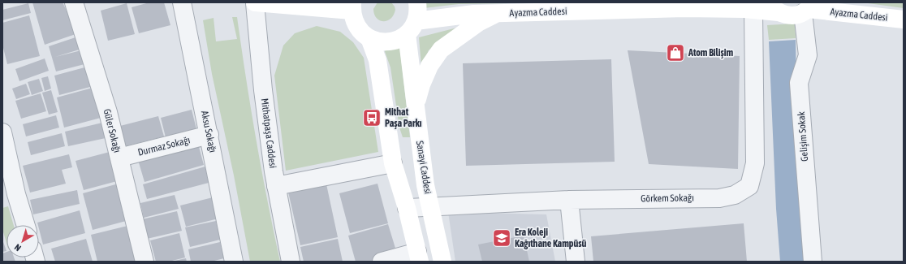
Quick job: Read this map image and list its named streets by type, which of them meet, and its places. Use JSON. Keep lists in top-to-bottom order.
{
  "streets": {
    "main road": ["Ayazma Caddesi", "Sanayi Caddesi"],
    "street": [
      "Güler Sokağı",
      "Aksu Sokağı",
      "Mithatpaşa Caddesi",
      "Gelişim Sokak",
      "Durmaz Sokağı",
      "Görkem Sokağı"
    ]
  },
  "crossings": [
    ["Ayazma Caddesi", "Gelişim Sokak"],
    ["Ayazma Caddesi", "Sanayi Caddesi"],
    ["Ayazma Caddesi", "Görkem Sokağı"],
    ["Güler Sokağı", "Durmaz Sokağı"],
    ["Aksu Sokağı", "Durmaz Sokağı"],
    ["Sanayi Caddesi", "Görkem Sokağı"]
  ],
  "places": {
    "shop": ["Atom Bilişim"],
    "bus stop": ["Mithat Paşa Parkı"],
    "school or university": ["Era Koleji Kağıthane Kampüsü"]
  },
  "north": "bottom left"
}
